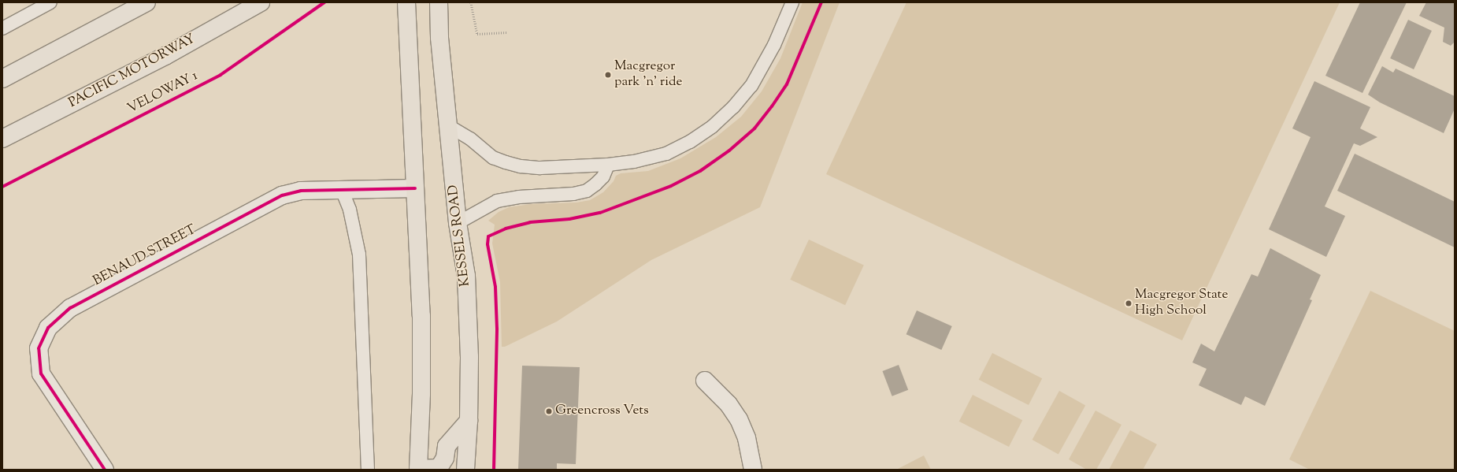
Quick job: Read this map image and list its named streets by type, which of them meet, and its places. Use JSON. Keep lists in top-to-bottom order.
{
  "streets": {
    "highway": ["PACIFIC MOTORWAY", "KESSELS ROAD"],
    "street": ["BENAUD STREET"],
    "cycle path": ["VELOWAY 1"]
  },
  "places": ["Macgregor park 'n' ride", "Macgregor State High School", "Greencross Vets"]
}
